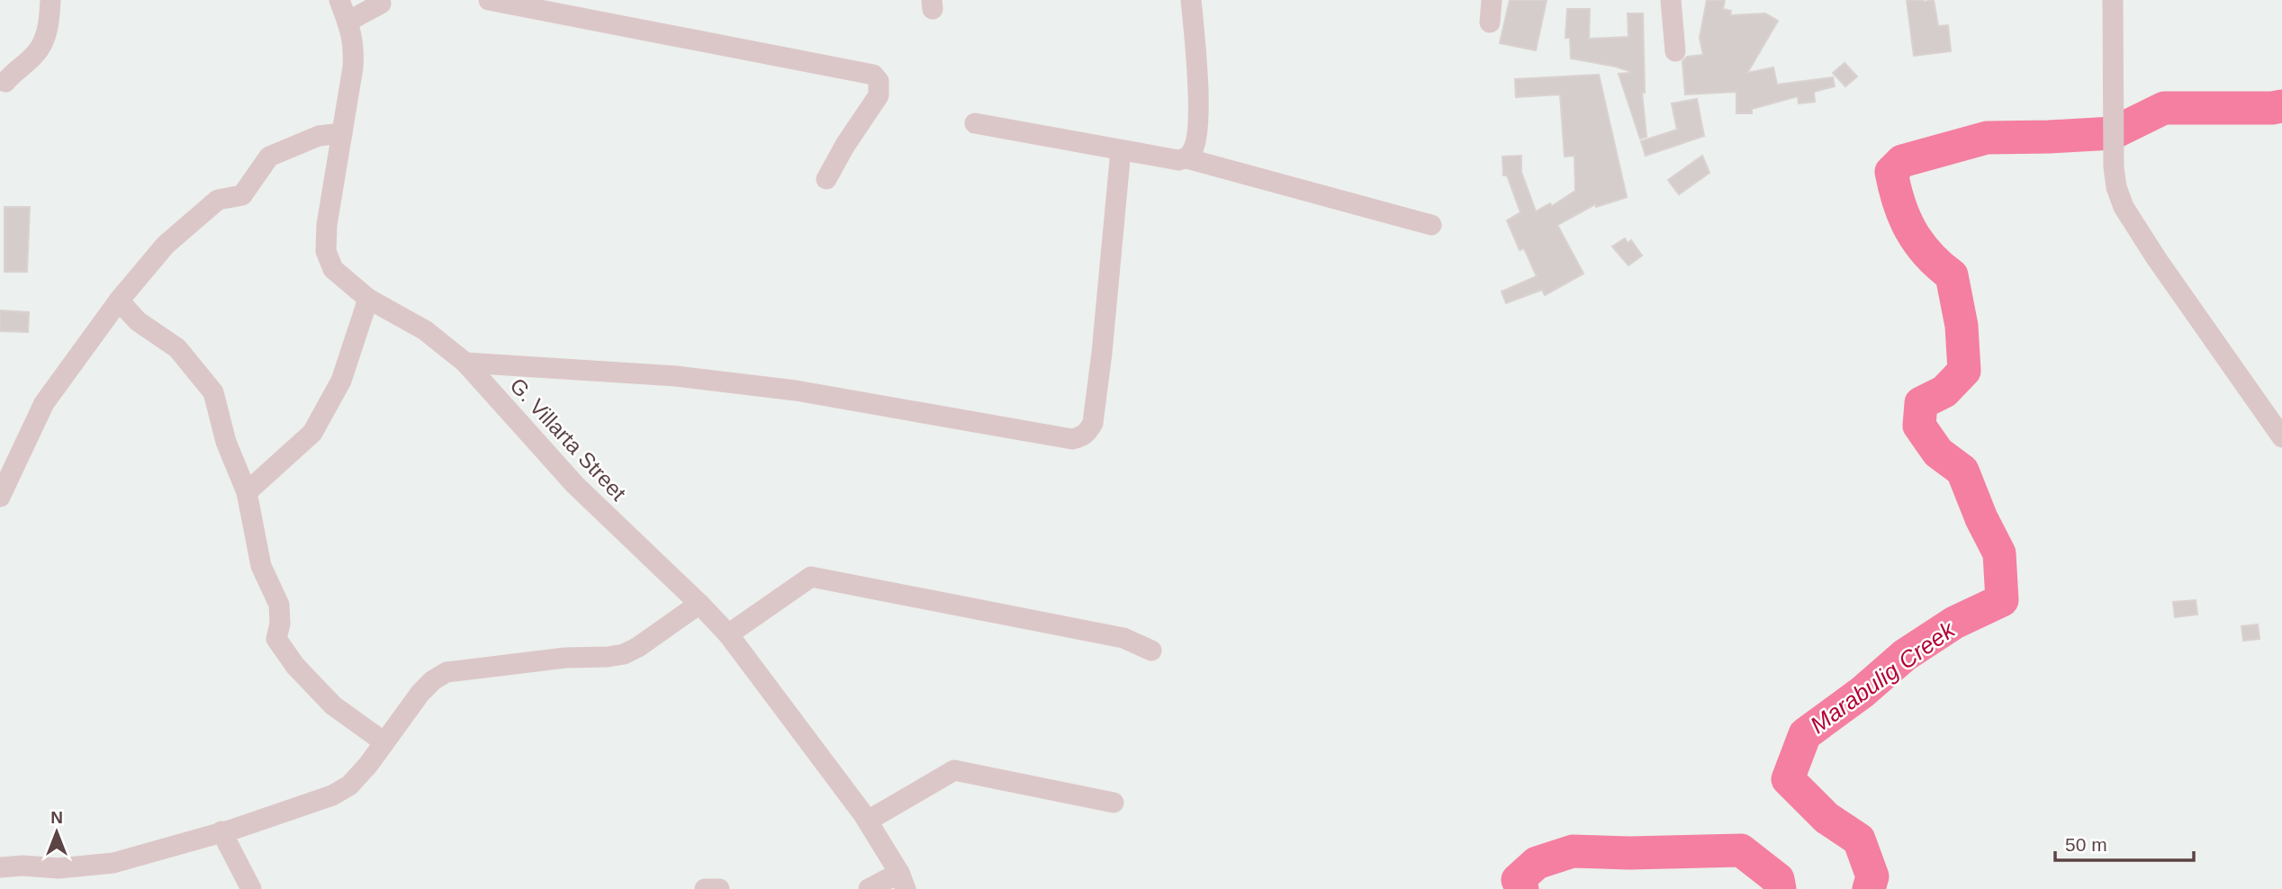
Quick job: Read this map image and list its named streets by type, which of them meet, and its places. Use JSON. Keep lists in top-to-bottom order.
{
  "streets": {
    "street": ["G. Villarta Street"]
  },
  "water": ["Marabulig Creek"],
  "scale_bar": "50 m",
  "north": "top"
}
